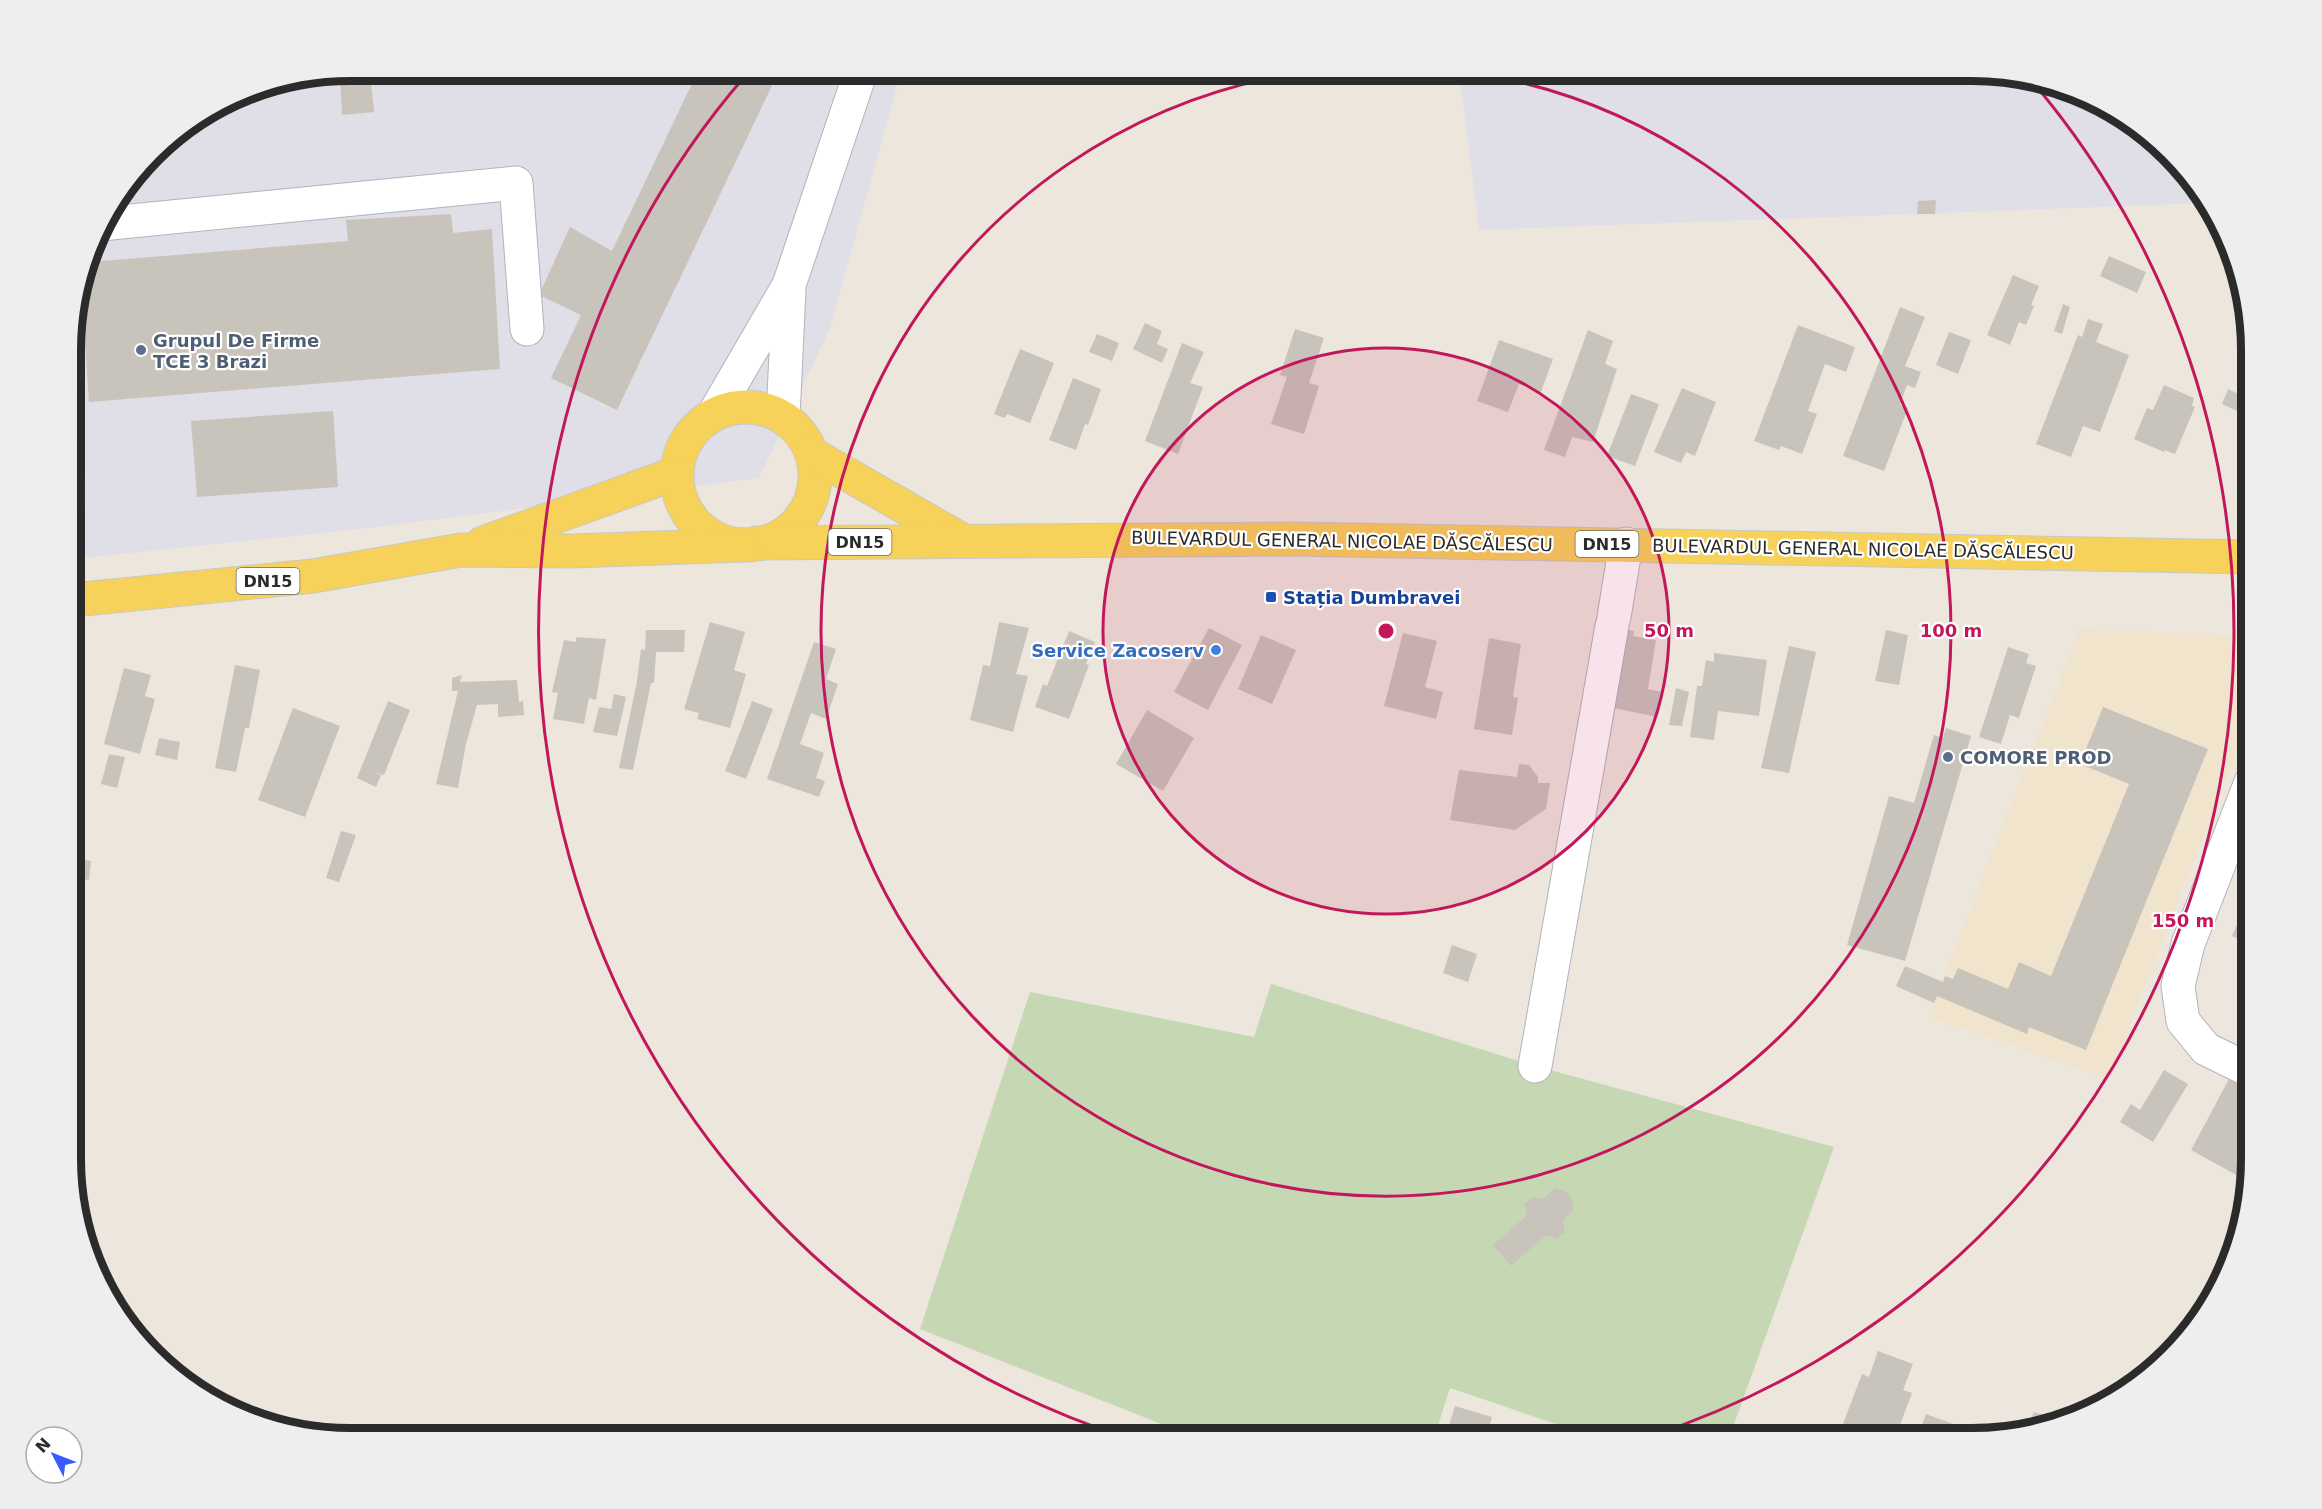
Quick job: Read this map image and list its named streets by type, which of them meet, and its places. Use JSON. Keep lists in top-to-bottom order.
{
  "streets": {
    "main road": ["BULEVARDUL GENERAL NICOLAE DĂSCĂLESCU", "DN15"]
  },
  "places": {
    "other": ["Grupul De Firme TCE 3 Brazi", "Service Zacoserv", "COMORE PROD"],
    "transit": ["Stația Dumbravei"]
  },
  "north": "top left",
  "rings": ["50 m", "100 m", "150 m"]
}
